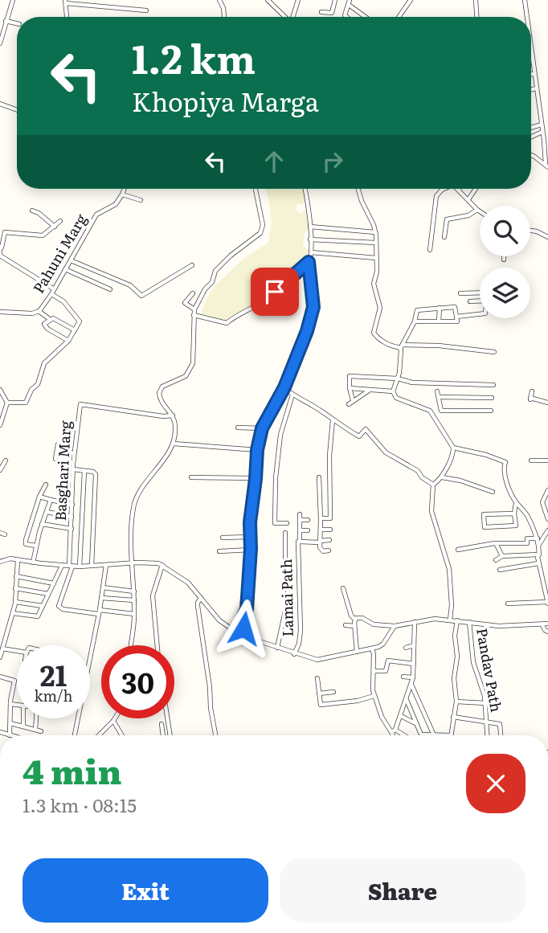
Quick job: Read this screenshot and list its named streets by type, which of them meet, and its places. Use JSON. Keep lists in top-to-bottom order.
{
  "streets": {
    "street": [
      "Pahuni Marg",
      "Basghari Marg",
      "Lamai Path",
      "Pandav Path"
    ]
  },
  "page": {
    "turn": ["1.2 km", "Khopiya Marga"],
    "speed": "21 km/h",
    "limit": "30",
    "heading": ["4 min", "1.3 km · 08:15"],
    "buttons": ["Exit", "Share"]
  }
}
